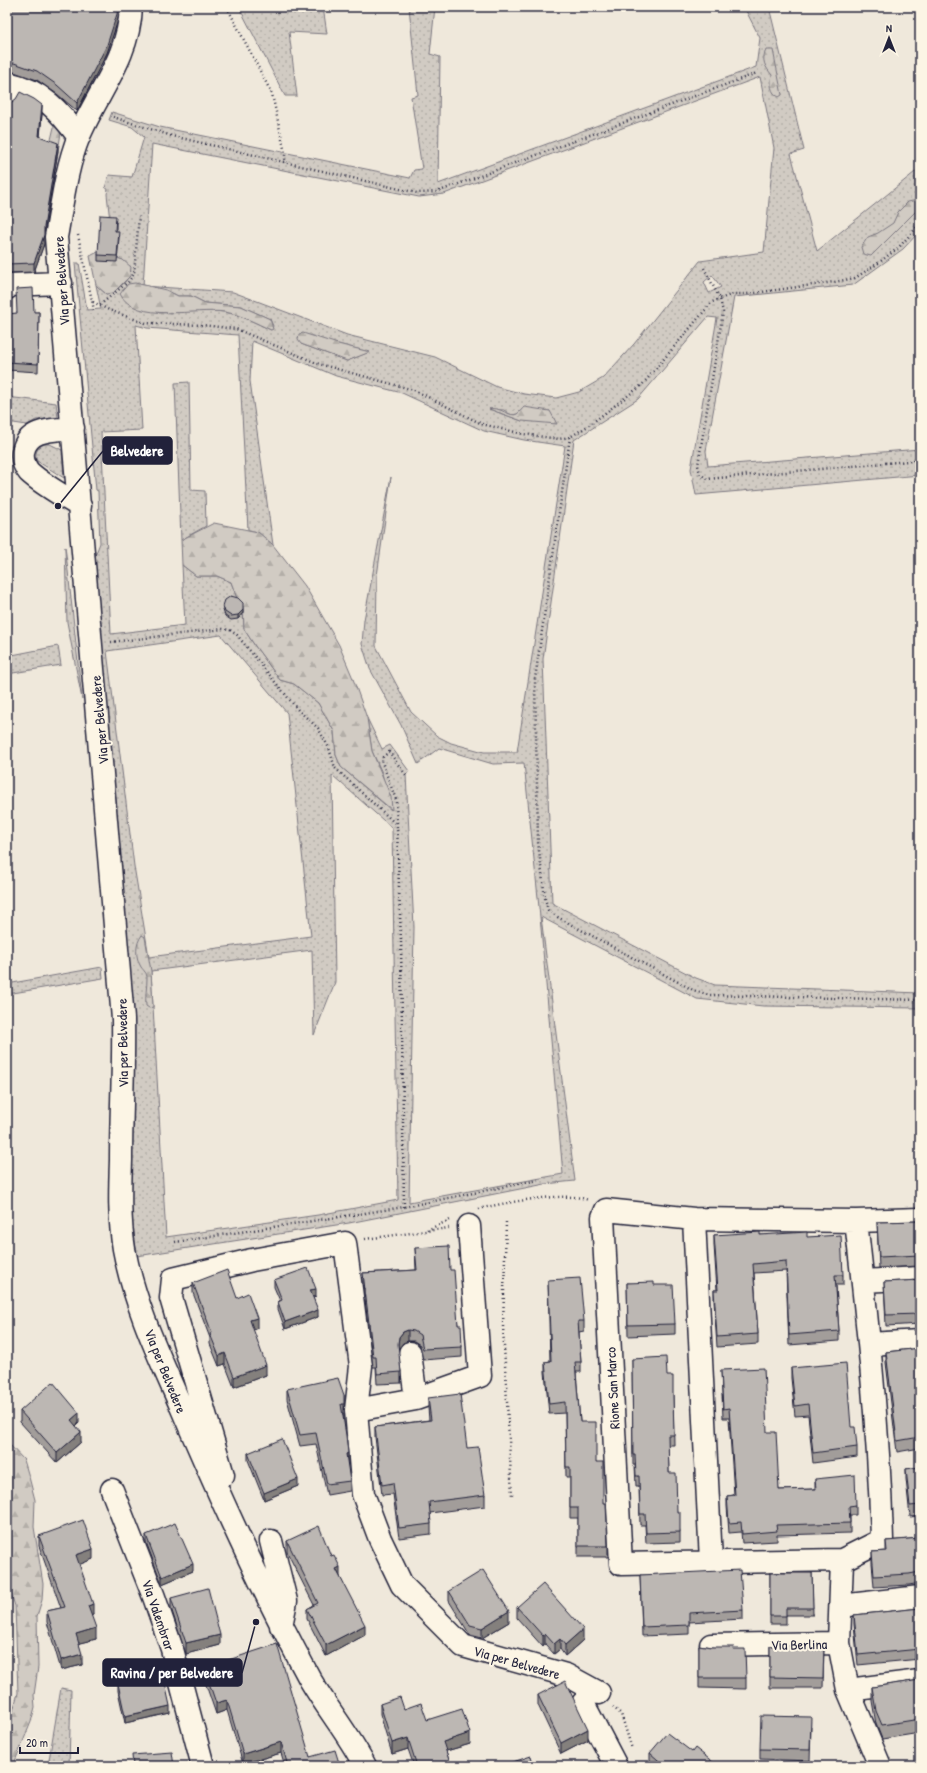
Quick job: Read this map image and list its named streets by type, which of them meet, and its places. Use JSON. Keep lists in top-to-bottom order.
{
  "streets": {
    "street": [
      "Via per Belvedere",
      "Rione San Marco",
      "Via Valembrar",
      "Via Berlina"
    ]
  },
  "places": ["Belvedere", "Ravina / per Belvedere"],
  "scale_bar": "20 m",
  "north": "top"
}
